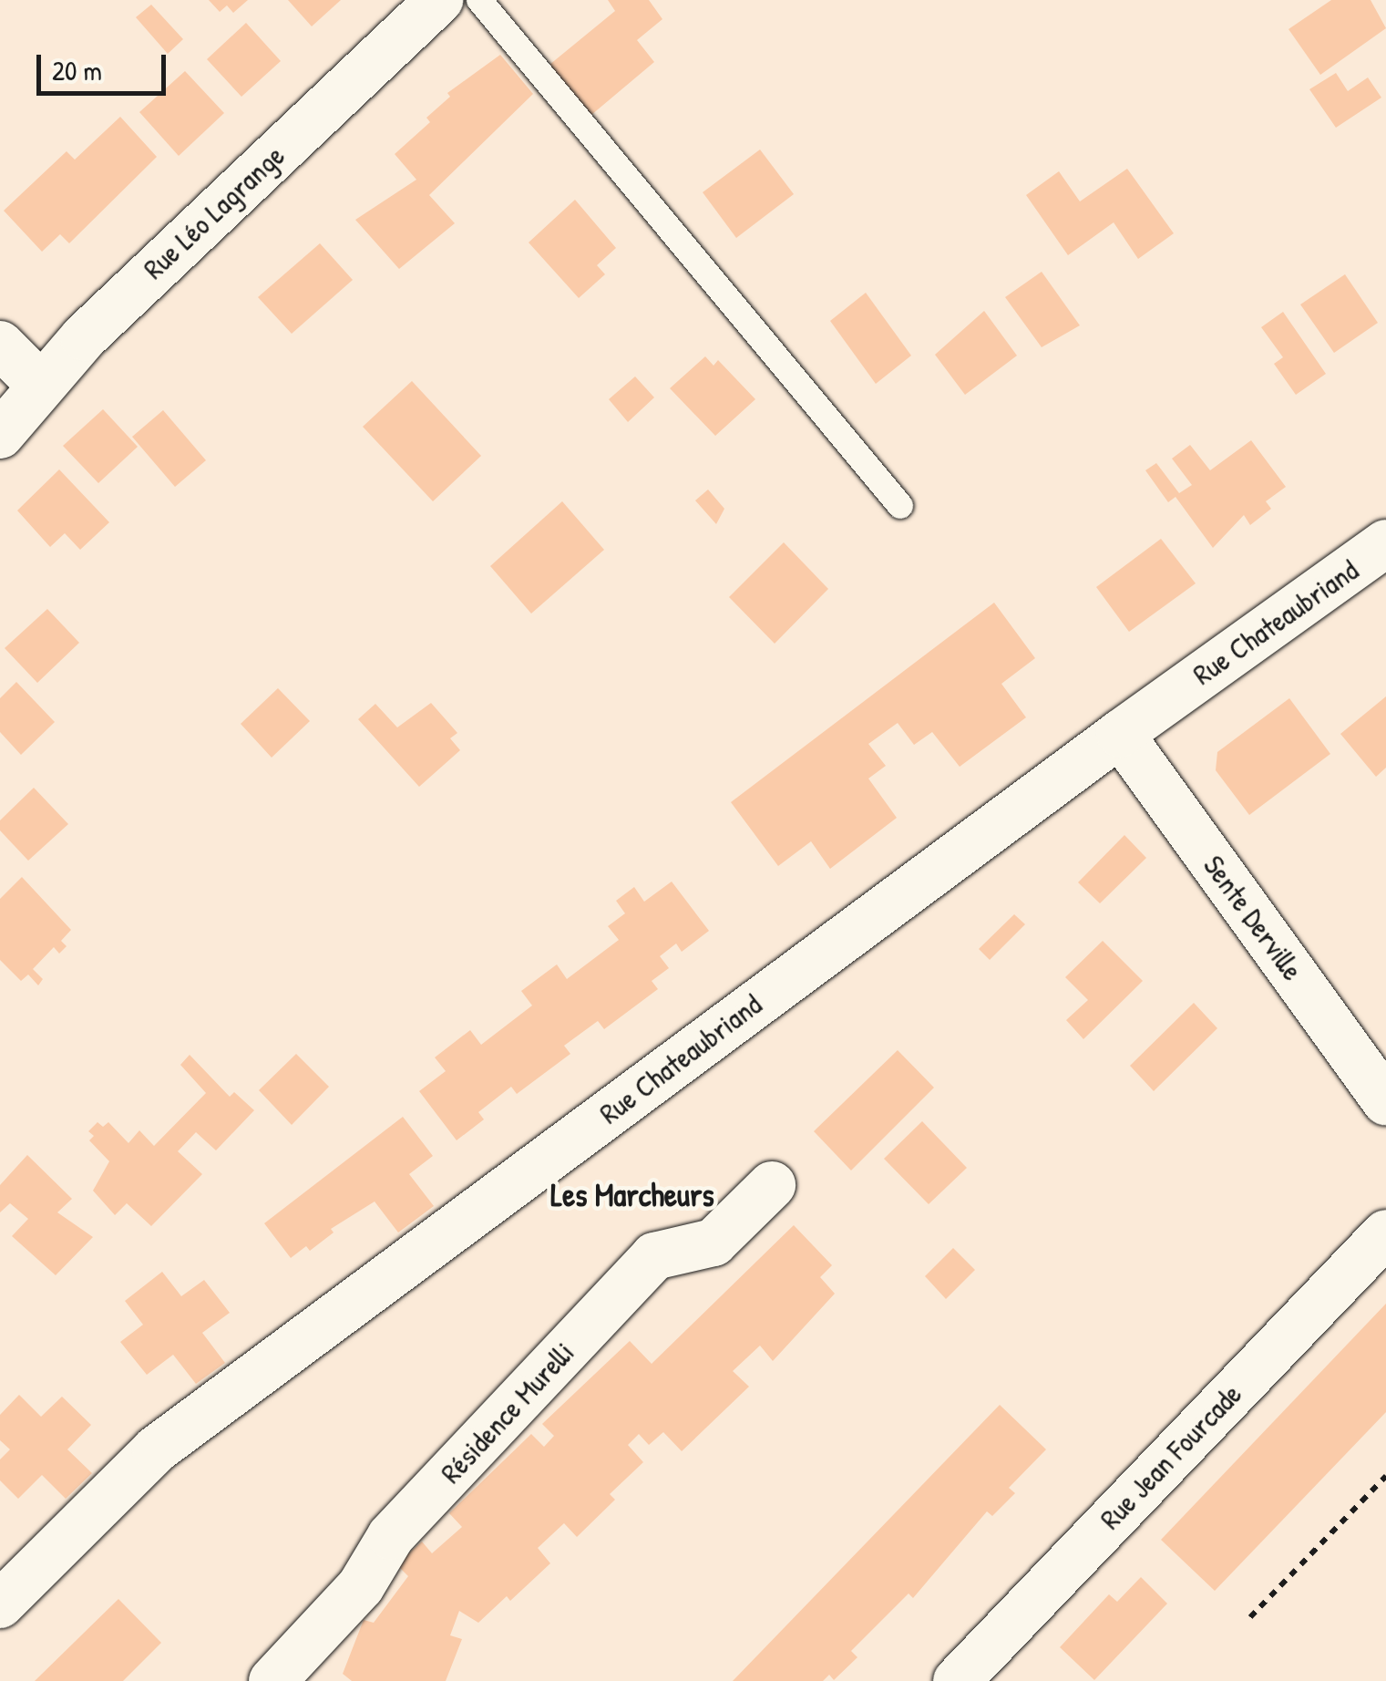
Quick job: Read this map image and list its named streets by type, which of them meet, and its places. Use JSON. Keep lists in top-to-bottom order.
{
  "streets": {
    "street": [
      "Rue Léo Lagrange",
      "Rue Chateaubriand",
      "Sente Derville",
      "Résidence Murelli",
      "Rue Jean Fourcade"
    ]
  },
  "crossings": [
    ["Rue Chateaubriand", "Sente Derville"]
  ],
  "districts": ["Les Marcheurs"],
  "scale_bar": "20 m"
}
